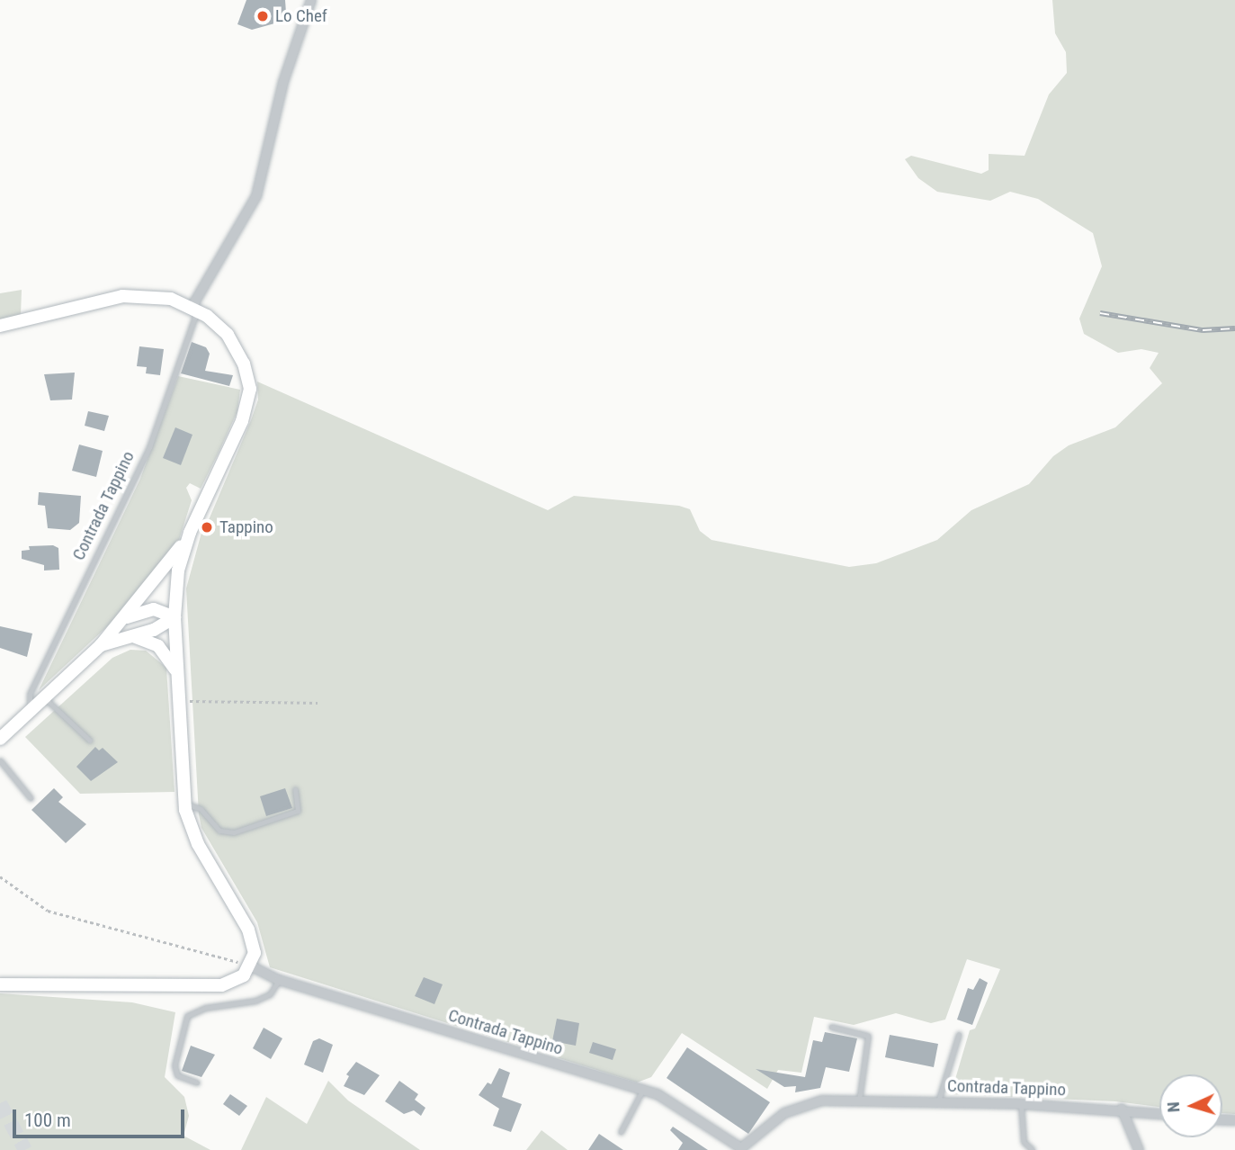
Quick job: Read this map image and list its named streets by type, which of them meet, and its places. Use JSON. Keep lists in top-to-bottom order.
{
  "streets": {
    "street": ["Contrada Tappino"]
  },
  "places": ["Lo Chef", "Tappino"],
  "scale_bar": "100 m",
  "north": "left"
}
